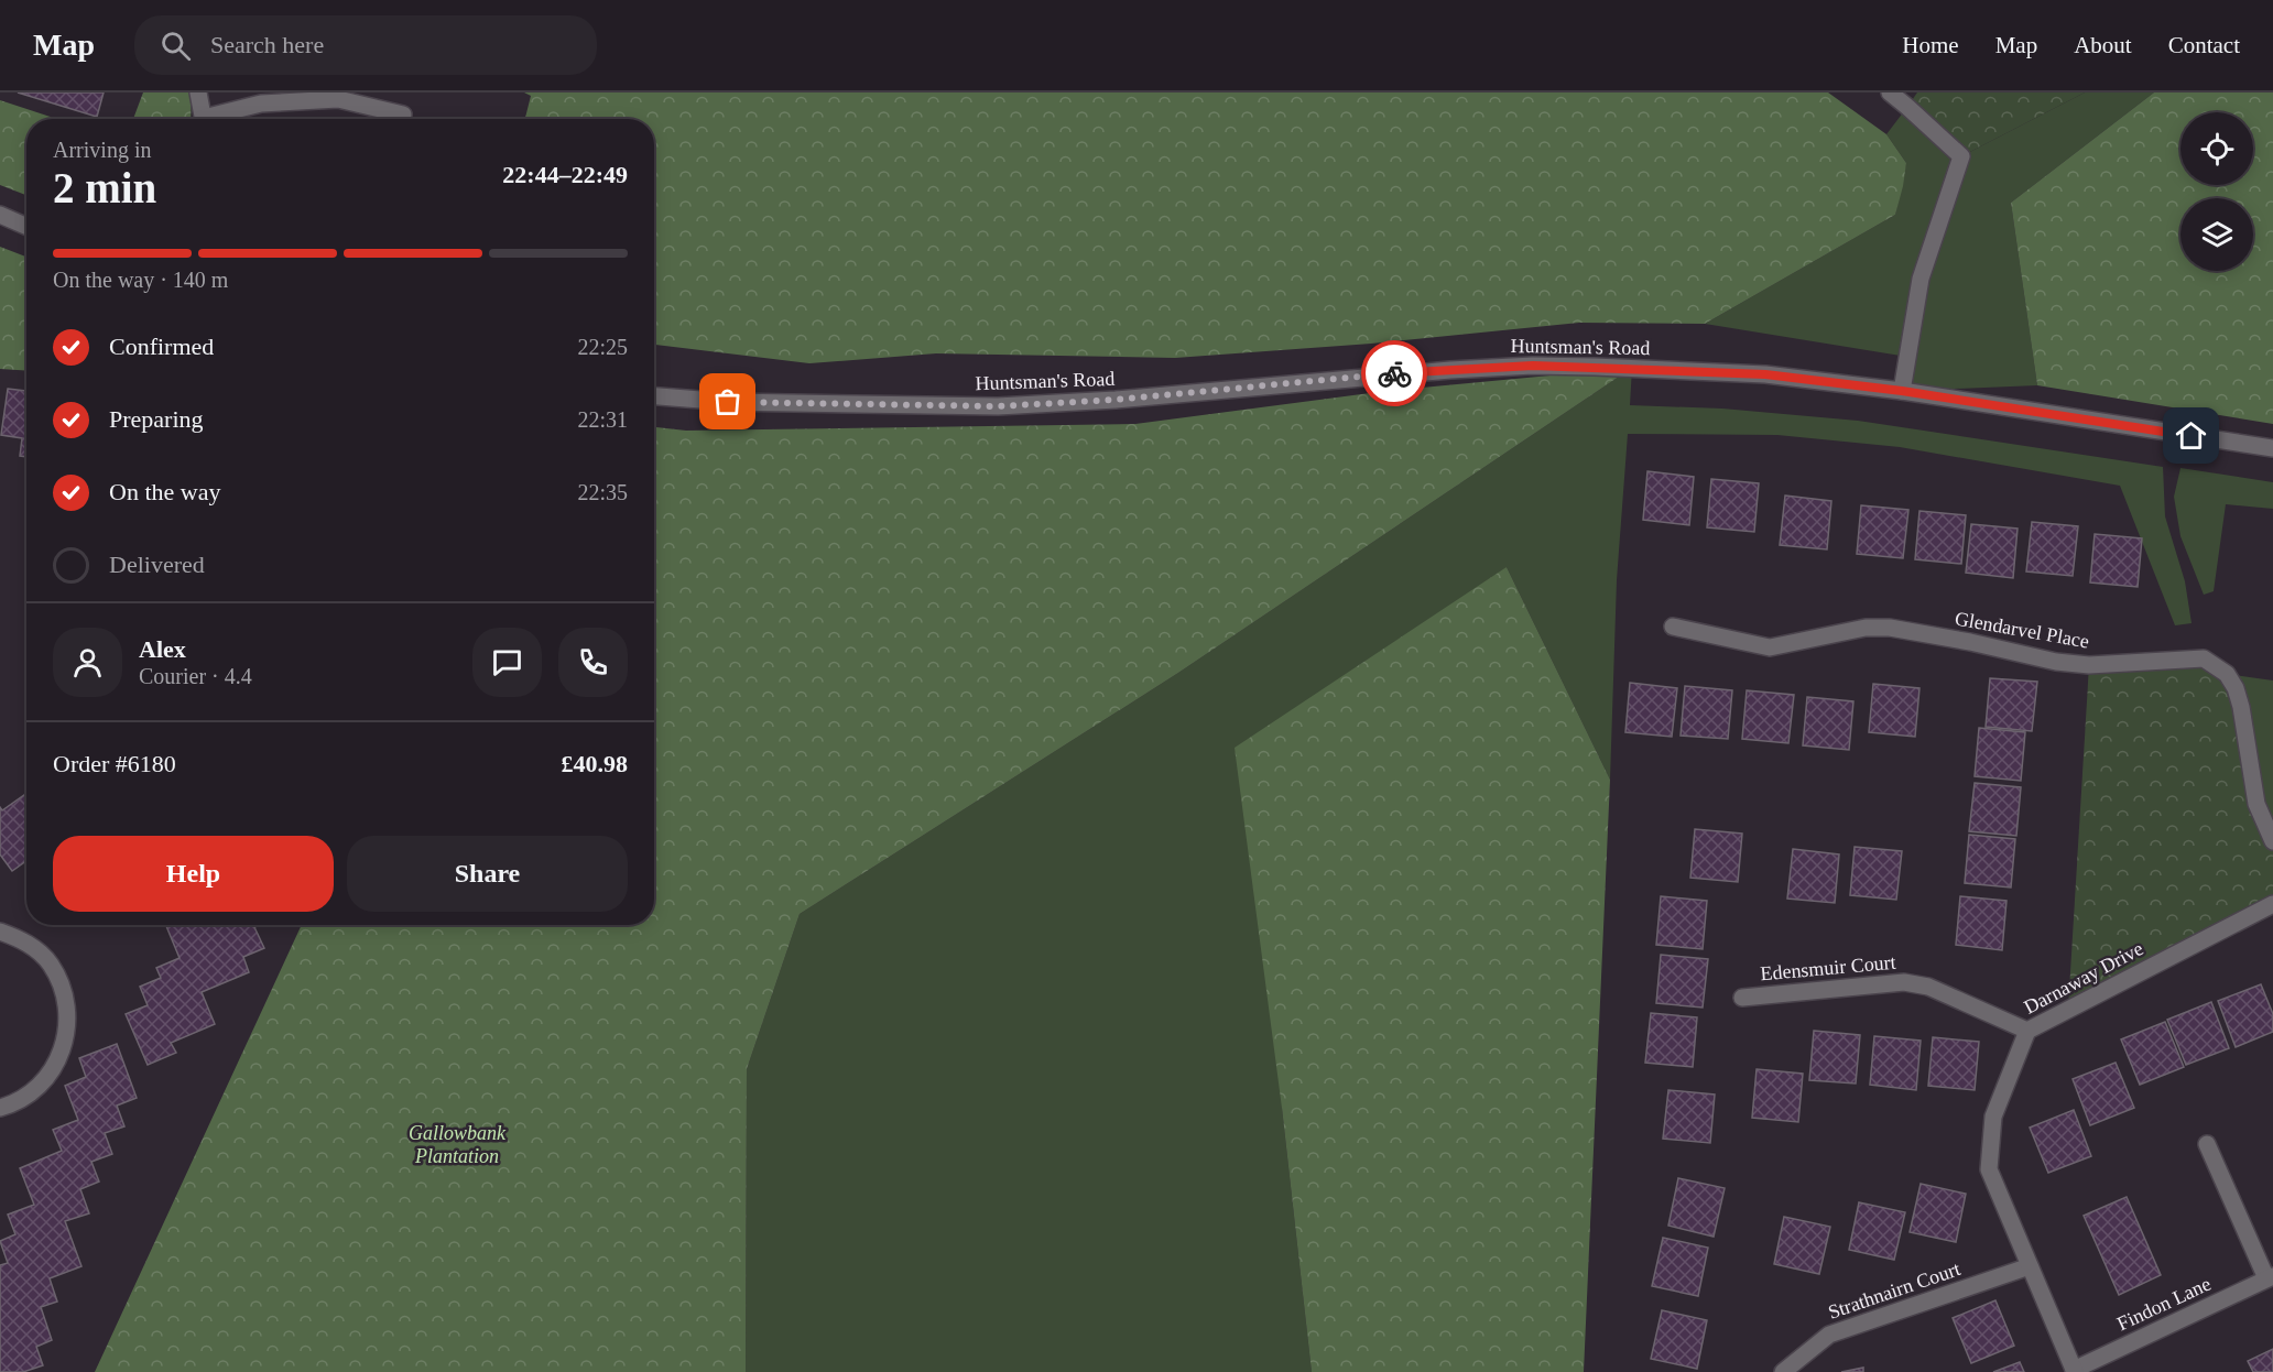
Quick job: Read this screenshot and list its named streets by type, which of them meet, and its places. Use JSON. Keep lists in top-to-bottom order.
{
  "streets": {
    "street": [
      "Huntsman's Road",
      "Glendarvel Place",
      "Edensmuir Court",
      "Darnaway Drive",
      "Strathnairn Court",
      "Findon Lane"
    ]
  },
  "crossings": [
    ["Edensmuir Court", "Darnaway Drive"],
    ["Darnaway Drive", "Strathnairn Court"],
    ["Darnaway Drive", "Findon Lane"]
  ],
  "parks": ["Gallowbank Plantation"],
  "page": {
    "header": "Map",
    "search": "Search here",
    "nav": [
      "Home",
      "Map",
      "About",
      "Contact"
    ],
    "heading": ["2 min", "Arriving in", "22:44–22:49"],
    "panel": [
      "Alex",
      "Courier · 4.4",
      "Order #6180",
      "£40.98"
    ],
    "bar": "On the way · 140 m",
    "list": [
      ["Confirmed", "22:25"],
      ["Preparing", "22:31"],
      ["On the way", "22:35"],
      "Delivered"
    ],
    "buttons": ["Help", "Share"]
  }
}
